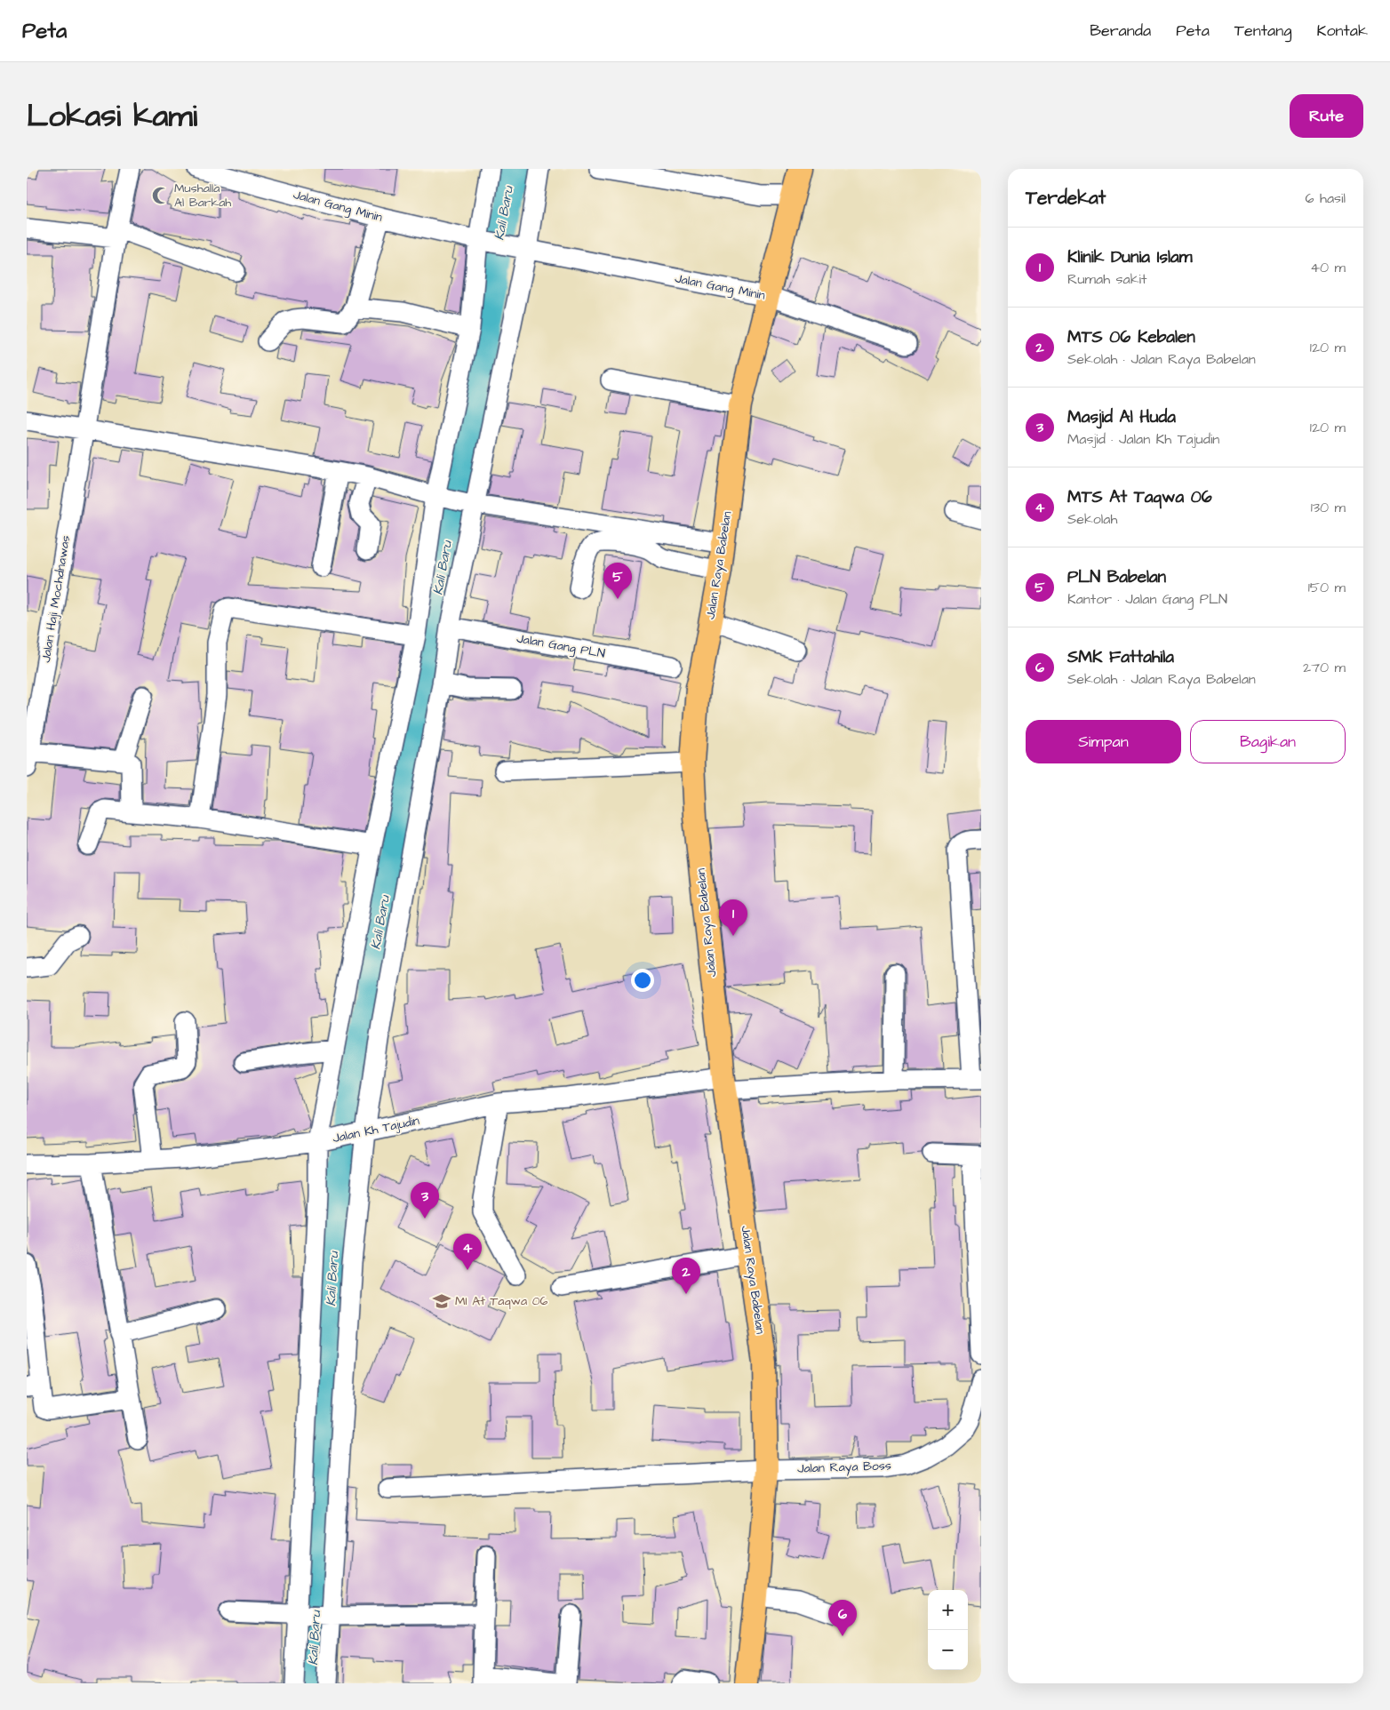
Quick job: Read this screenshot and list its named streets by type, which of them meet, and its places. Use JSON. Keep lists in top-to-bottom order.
{
  "streets": {
    "main road": ["Jalan Raya Babelan"],
    "street": [
      "Jalan Gang Minin",
      "Jalan Haji Mochdnawas",
      "Jalan Gang PLN",
      "Jalan Kh Tajudin",
      "Jalan Raya Boss"
    ]
  },
  "crossings": [
    ["Jalan Gang Minin", "Jalan Raya Babelan"],
    ["Jalan Raya Babelan", "Jalan Kh Tajudin"],
    ["Jalan Raya Babelan", "Jalan Raya Boss"]
  ],
  "water": ["Kali Baru"],
  "places": {
    "mosque": ["Mushalla Al Barkah"],
    "school or university": ["MI At Taqwa 06"]
  },
  "page": {
    "header": "Peta",
    "nav": [
      "Beranda",
      "Peta",
      "Tentang",
      "Kontak"
    ],
    "title": "Lokasi kami",
    "buttons": [
      "Rute",
      ["Simpan", "Bagikan"]
    ],
    "heading": ["Terdekat", "6 hasil"],
    "list": [
      {
        "mark": "1",
        "name": "Klinik Dunia Islam",
        "note": "Rumah sakit",
        "value": "40 m"
      },
      {
        "mark": "2",
        "name": "MTS 06 Kebalen",
        "note": "Sekolah · Jalan Raya Babelan",
        "value": "120 m"
      },
      {
        "mark": "3",
        "name": "Masjid Al Huda",
        "note": "Masjid · Jalan Kh Tajudin",
        "value": "120 m"
      },
      {
        "mark": "4",
        "name": "MTS At Taqwa 06",
        "note": "Sekolah",
        "value": "130 m"
      },
      {
        "mark": "5",
        "name": "PLN Babelan",
        "note": "Kantor · Jalan Gang PLN",
        "value": "150 m"
      },
      {
        "mark": "6",
        "name": "SMK Fattahila",
        "note": "Sekolah · Jalan Raya Babelan",
        "value": "270 m"
      }
    ],
    "pins": [
      "5",
      "1",
      "3",
      "4",
      "2",
      "6"
    ],
    "map_buttons": ["+", "−"]
  }
}
